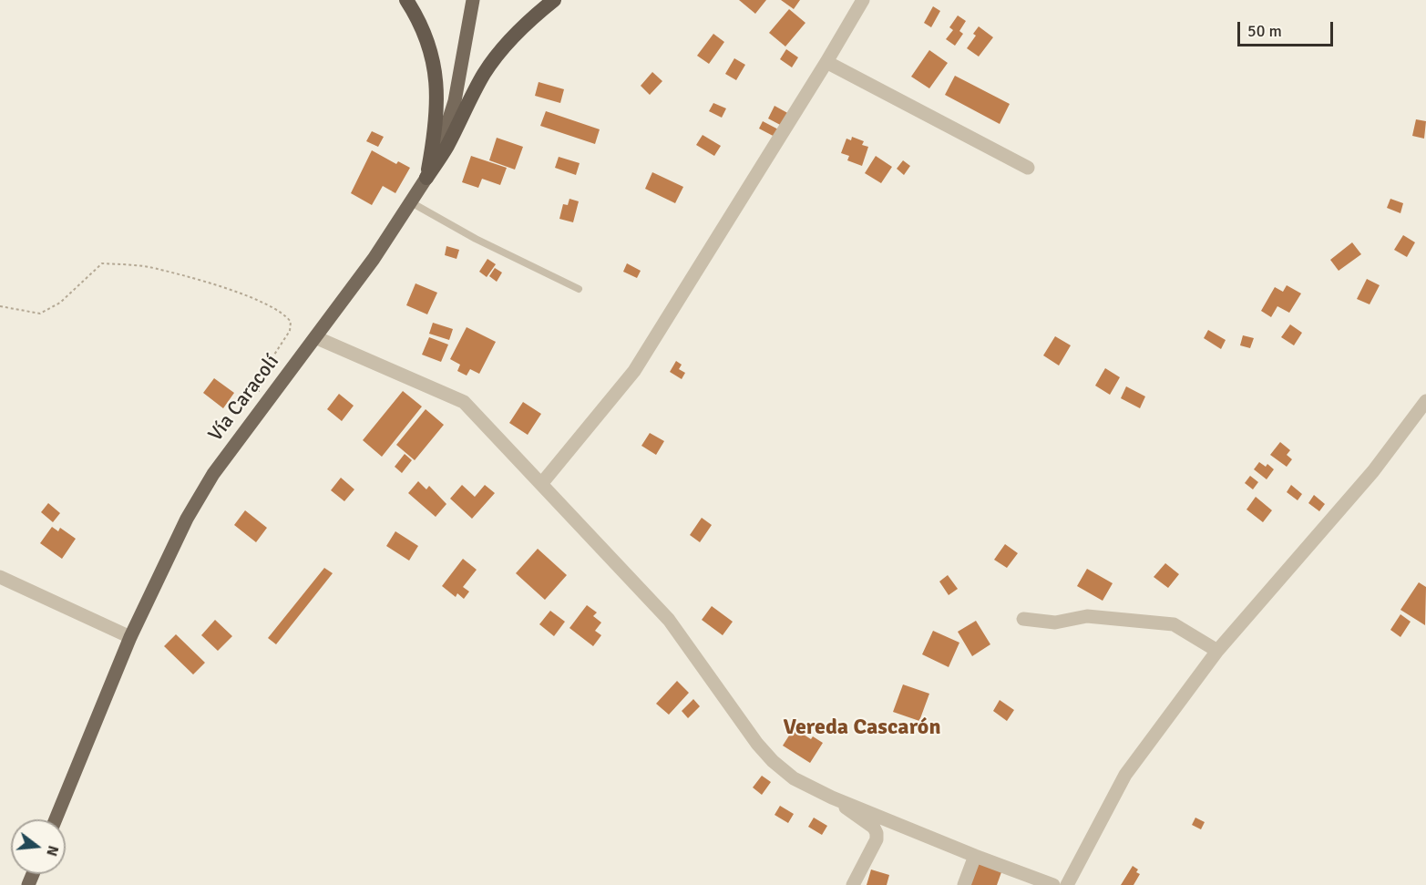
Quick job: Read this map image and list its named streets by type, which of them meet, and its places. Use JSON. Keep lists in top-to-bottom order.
{
  "streets": {
    "main road": ["Vía Caracolí"]
  },
  "districts": ["Vereda Cascarón"],
  "scale_bar": "50 m",
  "north": "right"
}
